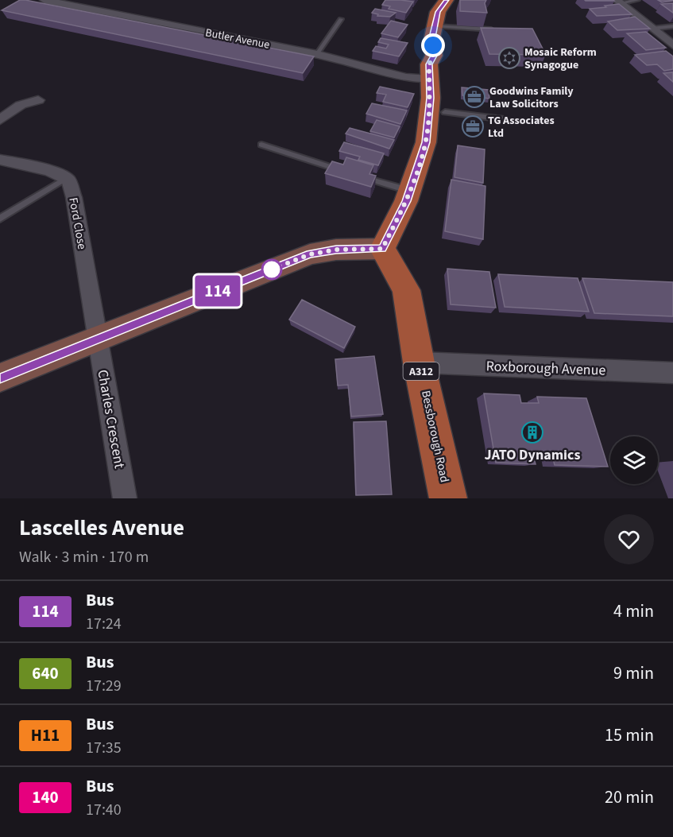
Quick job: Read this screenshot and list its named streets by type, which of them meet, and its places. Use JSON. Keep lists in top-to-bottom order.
{
  "streets": {
    "main road": ["A312", "Bessborough Road"],
    "street": [
      "Butler Avenue",
      "Ford Close",
      "Roxborough Avenue",
      "Charles Crescent"
    ]
  },
  "crossings": [
    ["Ford Close", "Charles Crescent"],
    ["Roxborough Avenue", "Bessborough Road"]
  ],
  "places": {
    "synagogue": ["Mosaic Reform Synagogue"],
    "office": ["Goodwins Family Law Solicitors", "TG Associates Ltd"],
    "building": ["JATO Dynamics"]
  },
  "lines": ["bus line 114"],
  "page": {
    "on_map": "114",
    "heading": ["Lascelles Avenue", "Walk · 3 min · 170 m"],
    "list": [
      {
        "mark": "114",
        "name": "Bus",
        "note": "17:24",
        "value": "4 min"
      },
      {
        "mark": "640",
        "name": "Bus",
        "note": "17:29",
        "value": "9 min"
      },
      {
        "mark": "H11",
        "name": "Bus",
        "note": "17:35",
        "value": "15 min"
      },
      {
        "mark": "140",
        "name": "Bus",
        "note": "17:40",
        "value": "20 min"
      }
    ]
  }
}
